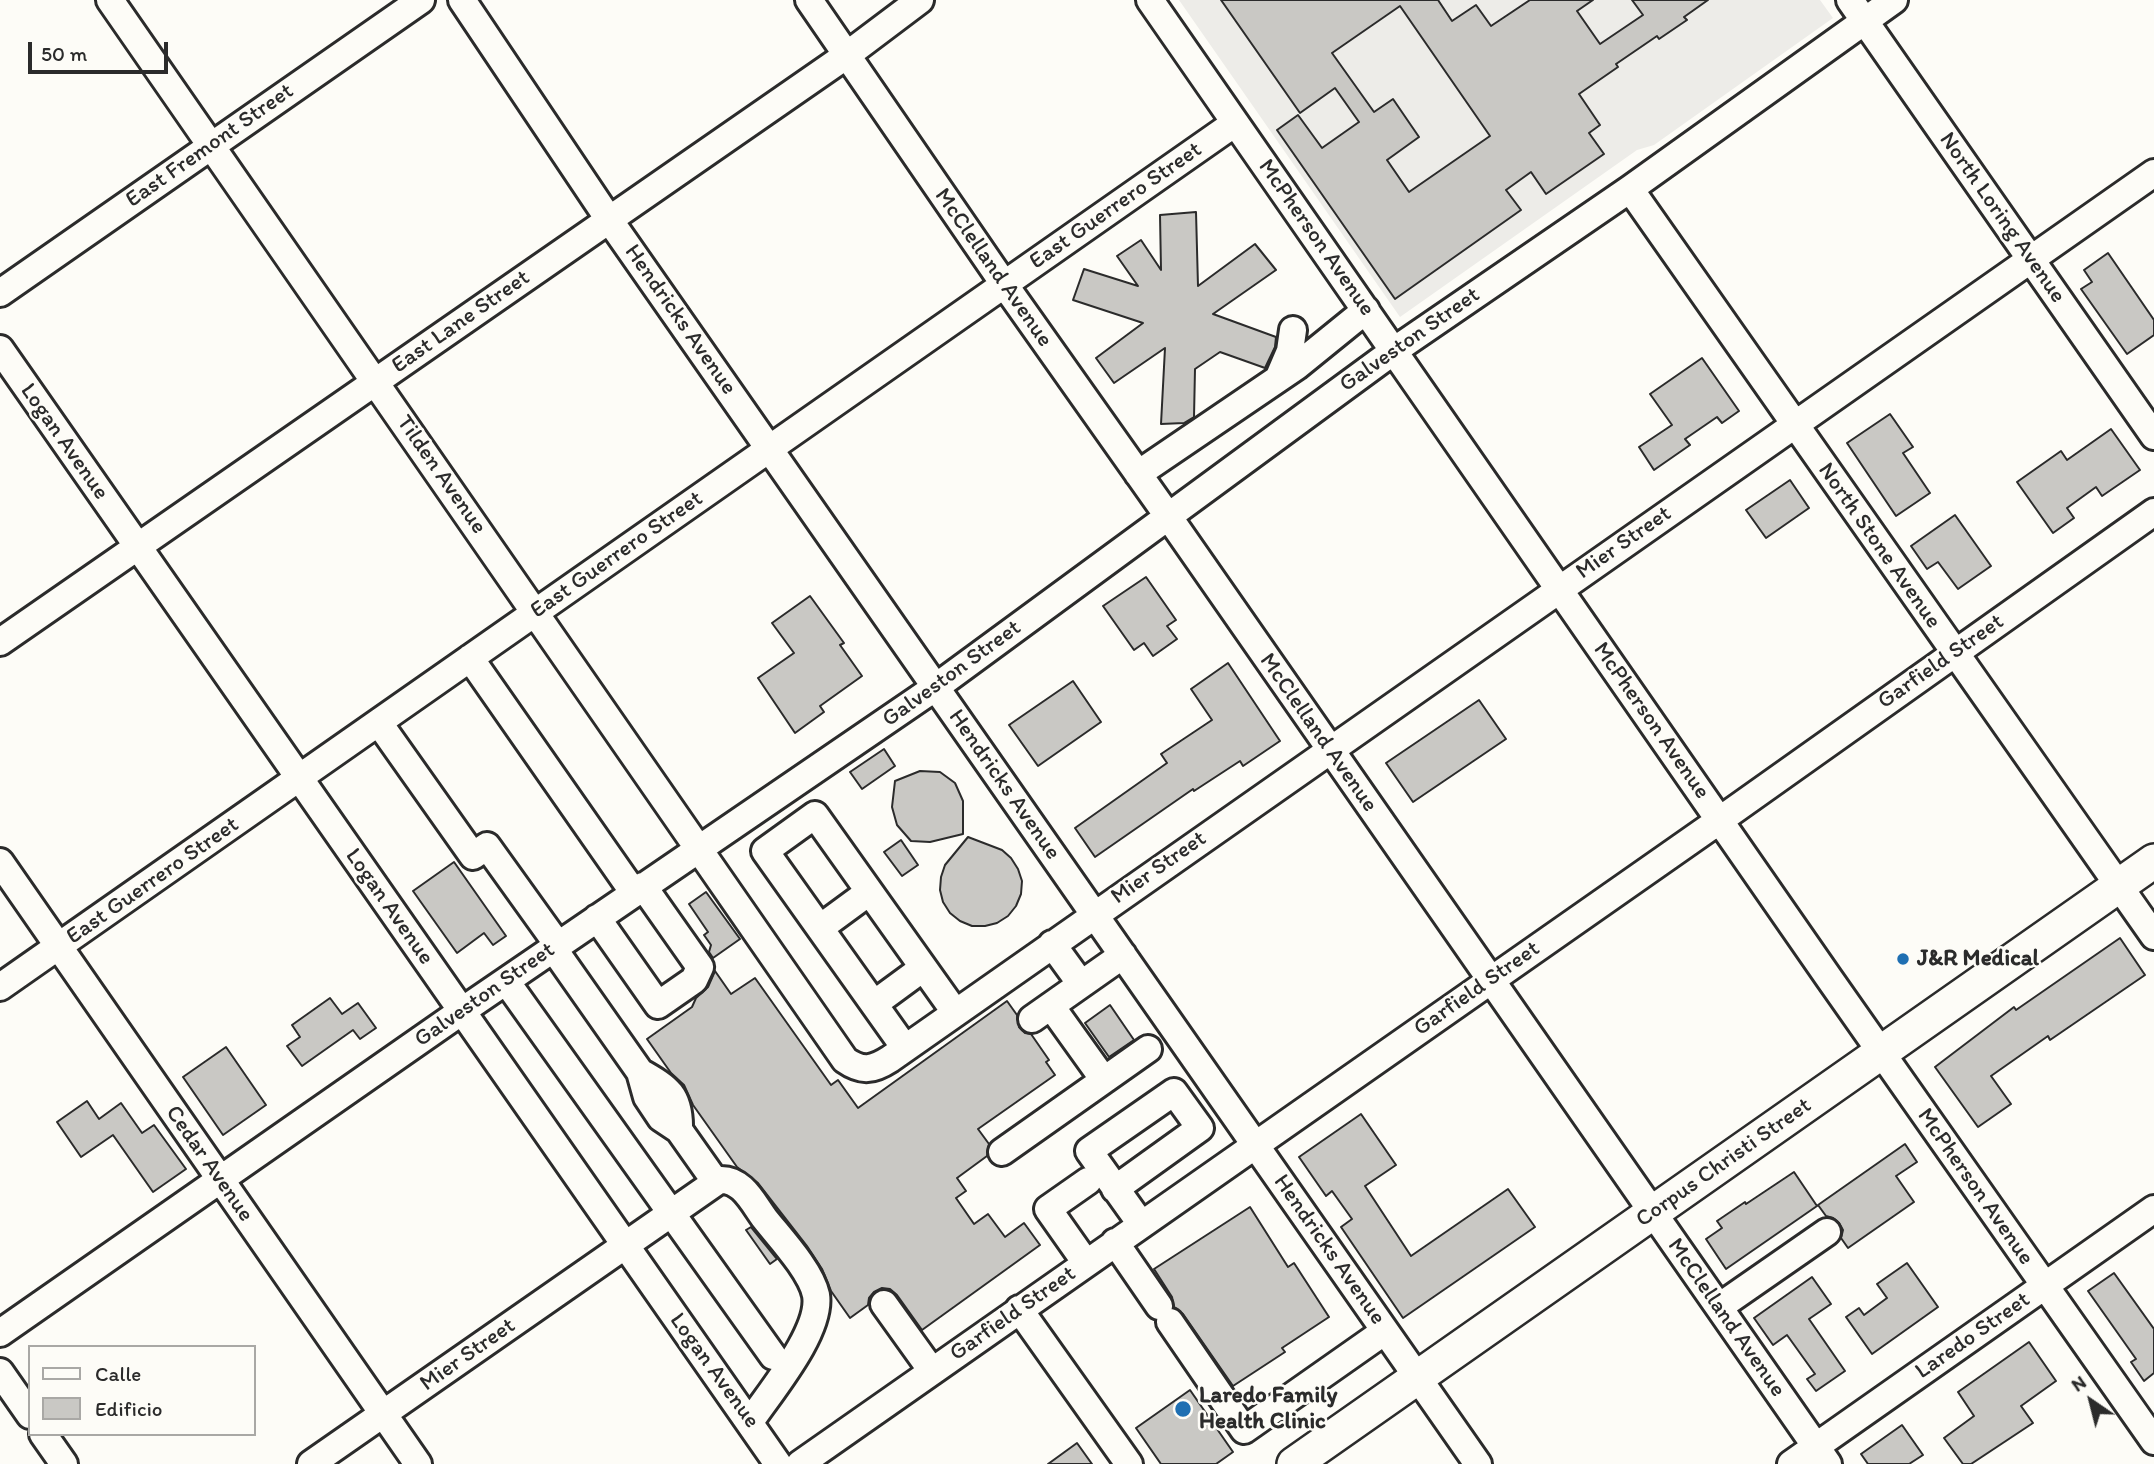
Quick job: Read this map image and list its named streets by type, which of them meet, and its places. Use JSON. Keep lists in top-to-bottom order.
{
  "streets": {
    "main road": ["Corpus Christi Street"],
    "street": [
      "East Fremont Street",
      "East Guerrero Street",
      "North Loring Avenue",
      "McPherson Avenue",
      "McClelland Avenue",
      "Hendricks Avenue",
      "East Lane Street",
      "Galveston Street",
      "Logan Avenue",
      "Tilden Avenue",
      "Mier Street",
      "North Stone Avenue",
      "Garfield Street",
      "Cedar Avenue",
      "Laredo Street"
    ]
  },
  "crossings": [
    ["East Fremont Street", "Tilden Avenue"],
    ["East Guerrero Street", "McPherson Avenue"],
    ["East Guerrero Street", "McClelland Avenue"],
    ["East Guerrero Street", "Hendricks Avenue"],
    ["East Guerrero Street", "Logan Avenue"],
    ["East Guerrero Street", "Tilden Avenue"],
    ["East Guerrero Street", "Cedar Avenue"],
    ["North Loring Avenue", "Galveston Street"],
    ["North Loring Avenue", "Mier Street"],
    ["McPherson Avenue", "Galveston Street"],
    ["McPherson Avenue", "Mier Street"],
    ["McPherson Avenue", "Garfield Street"],
    ["McPherson Avenue", "Corpus Christi Street"],
    ["McPherson Avenue", "Laredo Street"],
    ["McClelland Avenue", "East Lane Street"],
    ["McClelland Avenue", "Galveston Street"],
    ["McClelland Avenue", "Mier Street"],
    ["McClelland Avenue", "Garfield Street"],
    ["McClelland Avenue", "Corpus Christi Street"],
    ["McClelland Avenue", "Laredo Street"],
    ["Hendricks Avenue", "East Lane Street"],
    ["Hendricks Avenue", "Galveston Street"],
    ["Hendricks Avenue", "Mier Street"],
    ["Hendricks Avenue", "Garfield Street"],
    ["Hendricks Avenue", "Corpus Christi Street"],
    ["East Lane Street", "Logan Avenue"],
    ["East Lane Street", "Tilden Avenue"],
    ["Galveston Street", "Logan Avenue"],
    ["Galveston Street", "Tilden Avenue"],
    ["Galveston Street", "North Stone Avenue"],
    ["Galveston Street", "Cedar Avenue"],
    ["Logan Avenue", "Mier Street"],
    ["Tilden Avenue", "Mier Street"],
    ["Mier Street", "North Stone Avenue"],
    ["Mier Street", "Cedar Avenue"],
    ["North Stone Avenue", "Garfield Street"],
    ["North Stone Avenue", "Corpus Christi Street"]
  ],
  "places": ["J&R Medical", "Laredo Family Health Clinic"],
  "legend": ["Calle", "Edificio"],
  "scale_bar": "50 m",
  "north": "top left"
}
